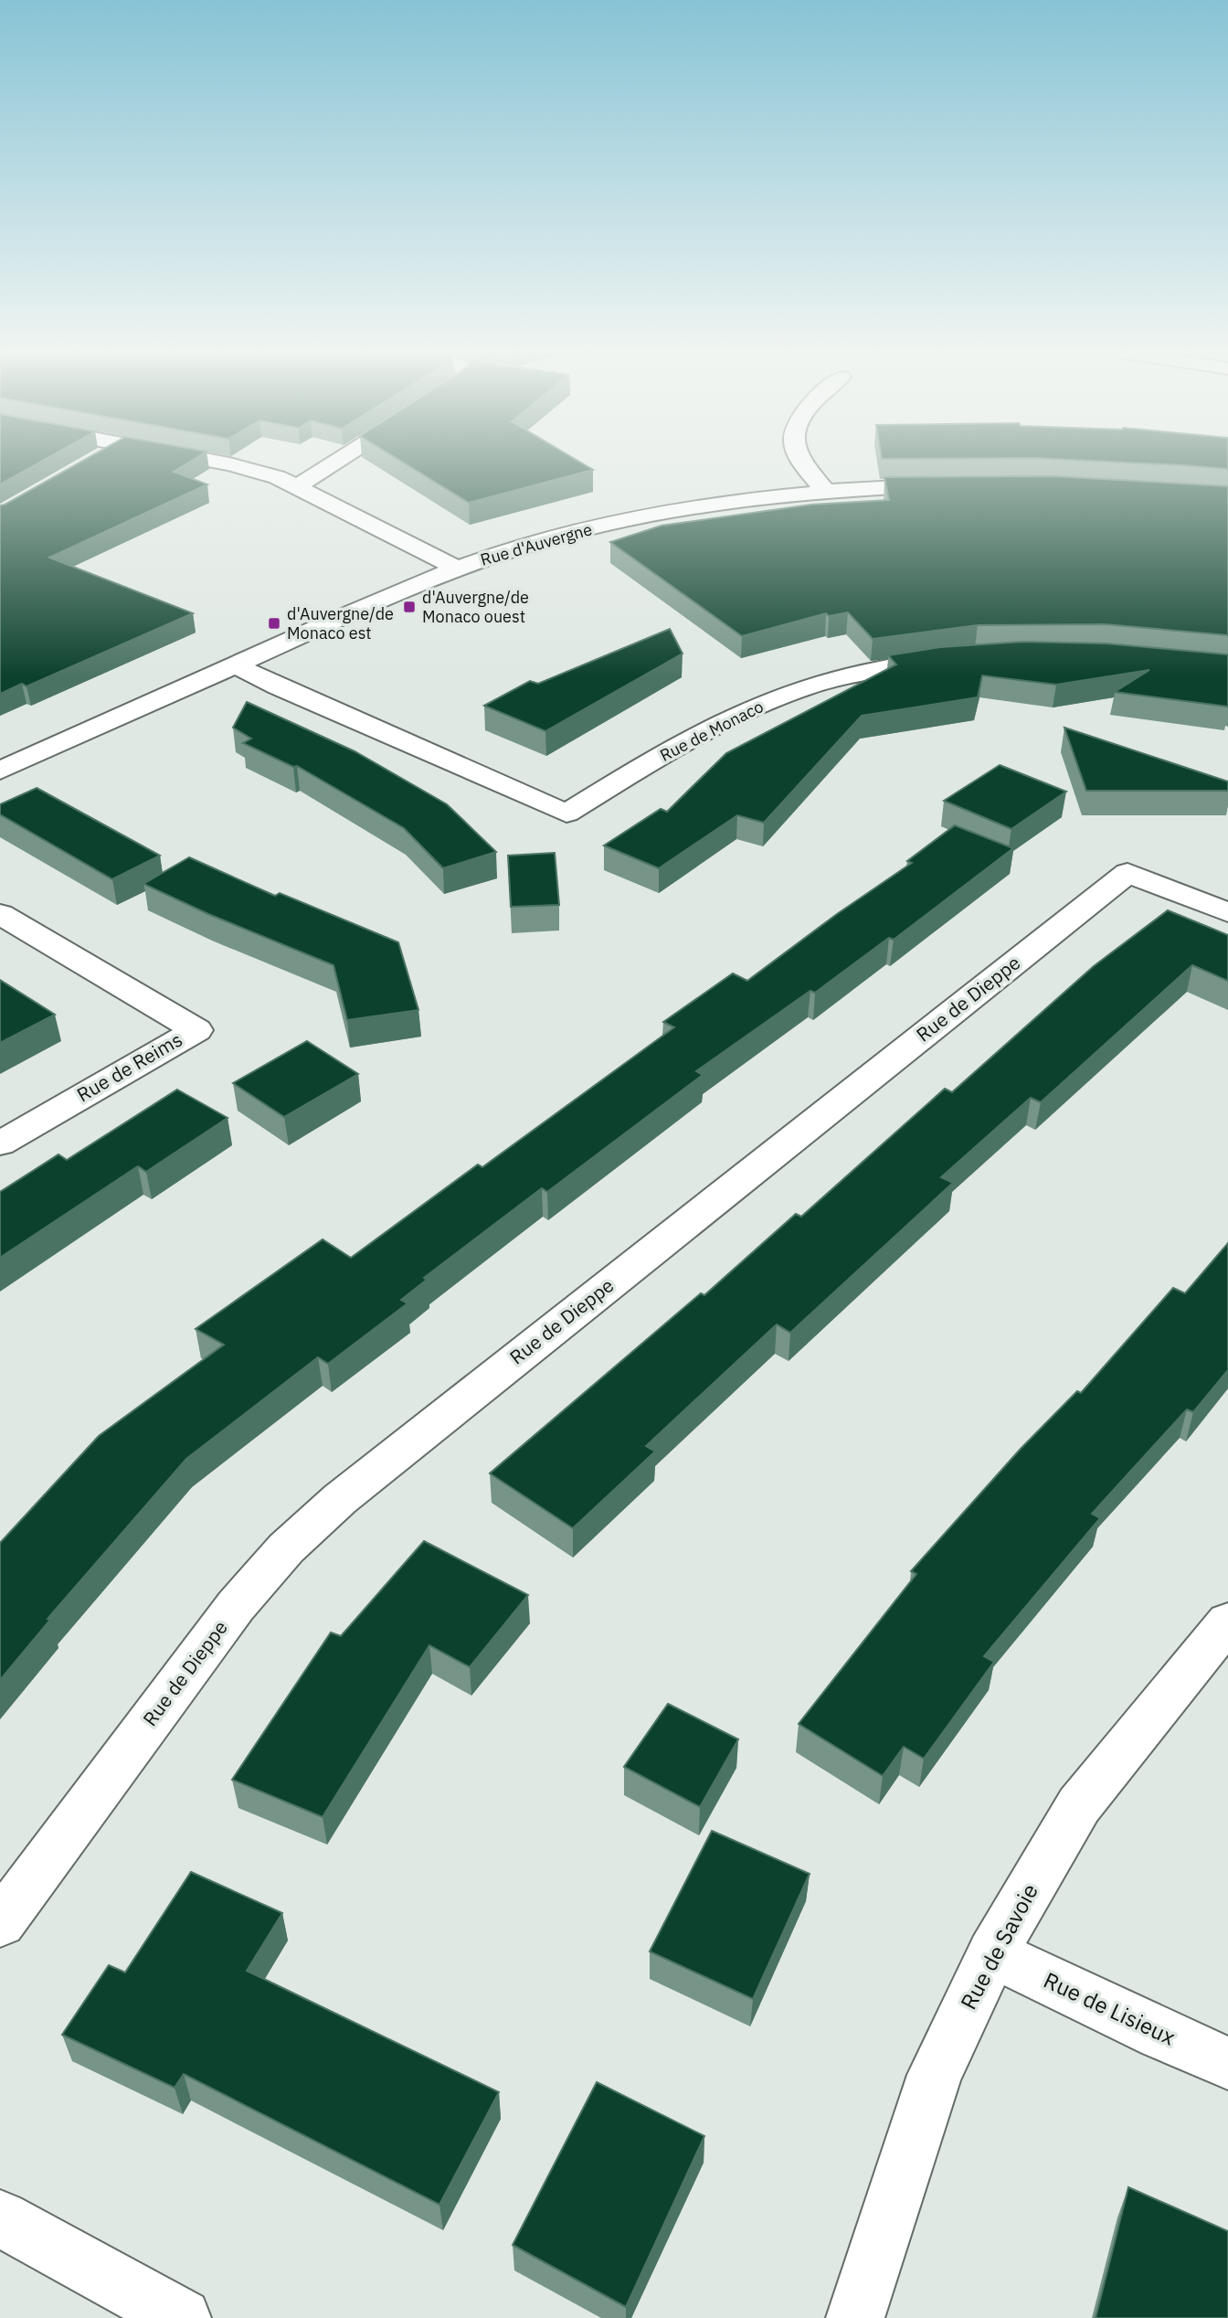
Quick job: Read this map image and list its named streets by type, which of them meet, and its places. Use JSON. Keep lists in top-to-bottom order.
{
  "streets": {
    "main road": [
      "Rue d'Auvergne",
      "Rue de Monaco",
      "Rue de Dieppe",
      "Rue de Reims",
      "Rue de Savoie",
      "Rue de Lisieux"
    ]
  },
  "crossings": [
    ["Rue d'Auvergne", "Rue de Monaco"],
    ["Rue de Savoie", "Rue de Lisieux"]
  ],
  "places": {
    "transit": ["d'Auvergne/de Monaco ouest", "d'Auvergne/de Monaco est"]
  }
}
